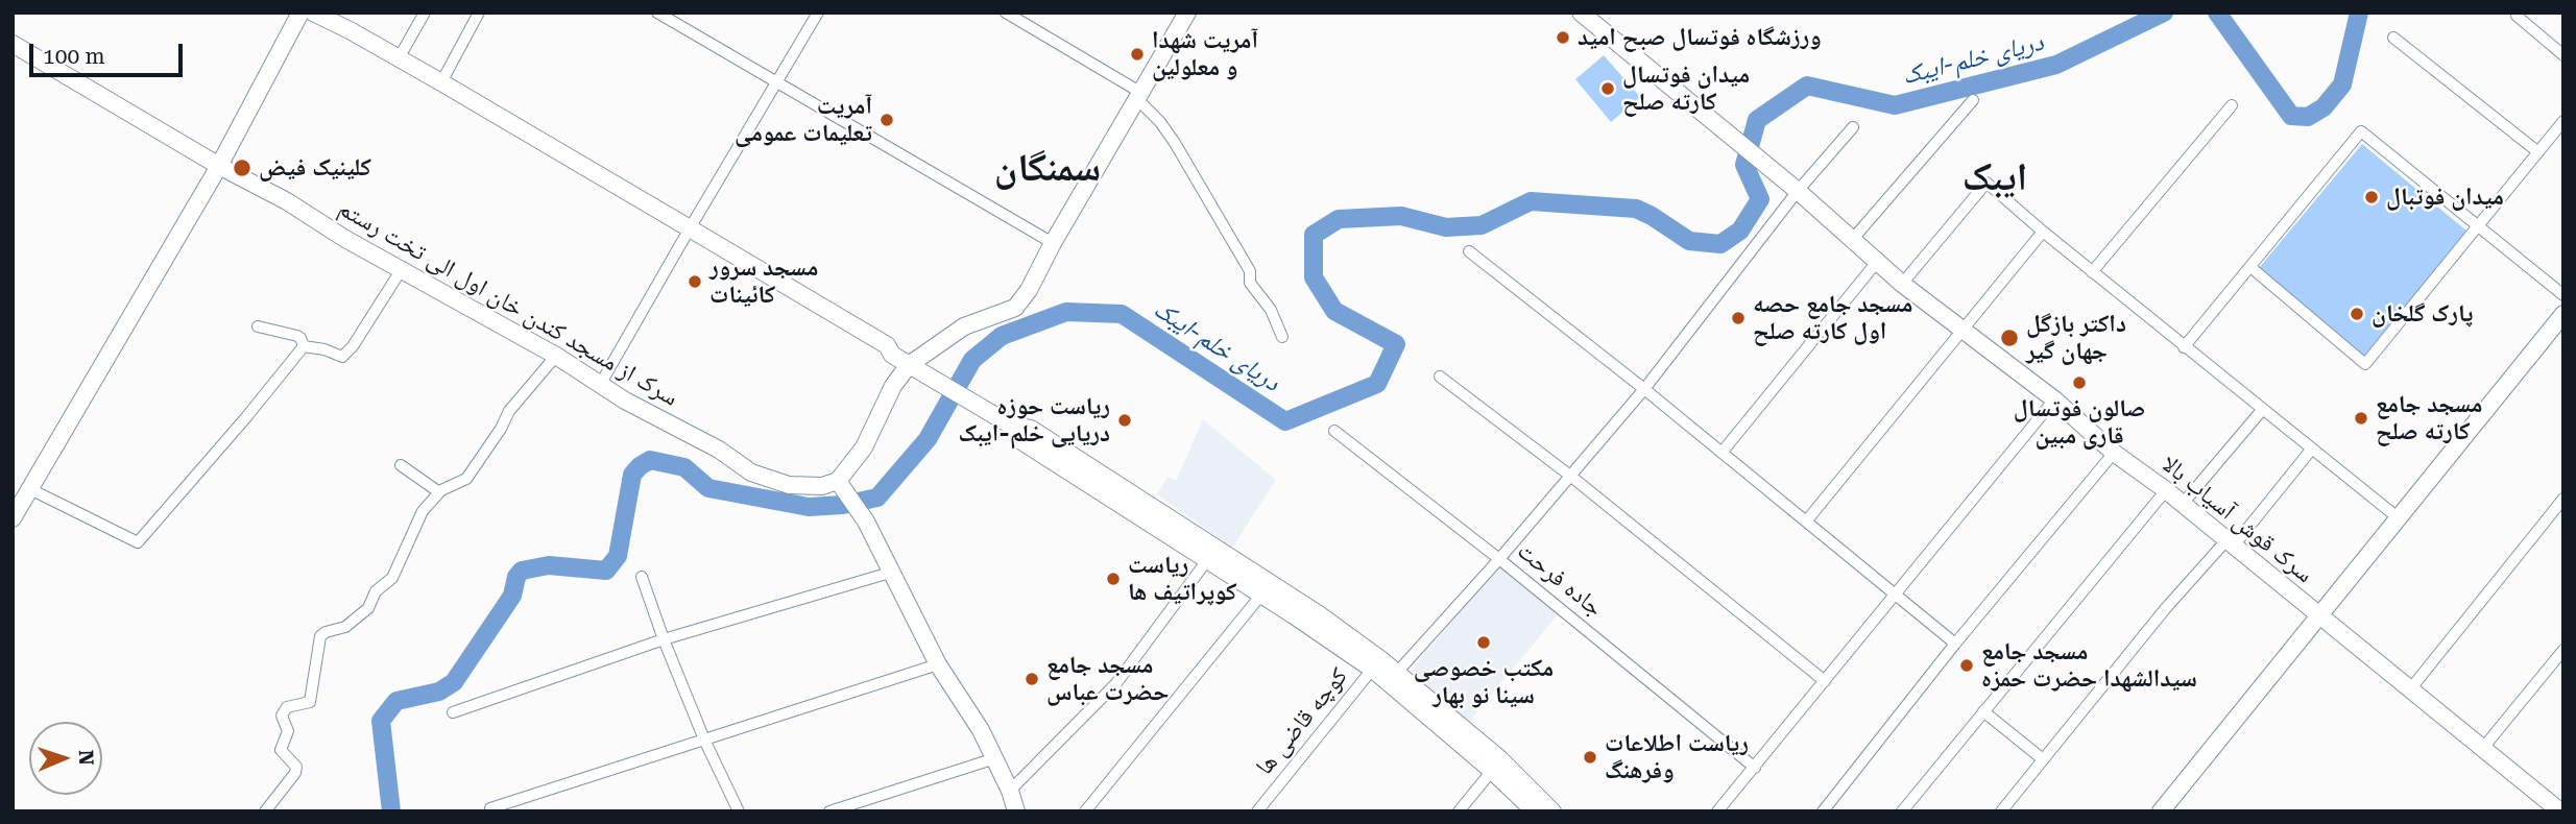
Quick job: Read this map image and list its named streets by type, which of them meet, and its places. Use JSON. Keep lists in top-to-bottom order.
{
  "streets": {
    "street": [
      "سرک از مسجد کندن خان اول الی تخت رستم",
      "سرک قوش آسیاب بالا",
      "جاده فرحت",
      "کوچه قاضی ها"
    ]
  },
  "districts": ["سمنگان", "ایبک"],
  "water": ["دریای خلم-ایبک"],
  "places": [
    "ورزشگاه فوتسال صبح امید",
    "آمریت شهدا و معلولین",
    "میدان فوتسال کارته صلح",
    "آمریت تعلیمات عمومی",
    "کلینیک فیض",
    "میدان فوتبال",
    "مسجد سرور کائینات",
    "پارک گلخان",
    "مسجد جامع حصه اول کارته صلح",
    "داکتر بازگل جهان گیر",
    "صالون فوتسال قاری مبین",
    "مسجد جامع کارته صلح",
    "ریاست حوزه دریایی خلم-ایبک",
    "ریاست کوپراتیف ها",
    "مکتب خصوصی سینا نو بهار",
    "مسجد جامع سیدالشهدا حضرت حمزه",
    "مسجد جامع حضرت عباس",
    "ریاست اطلاعات وفرهنگ"
  ],
  "scale_bar": "100 m",
  "north": "right"
}
